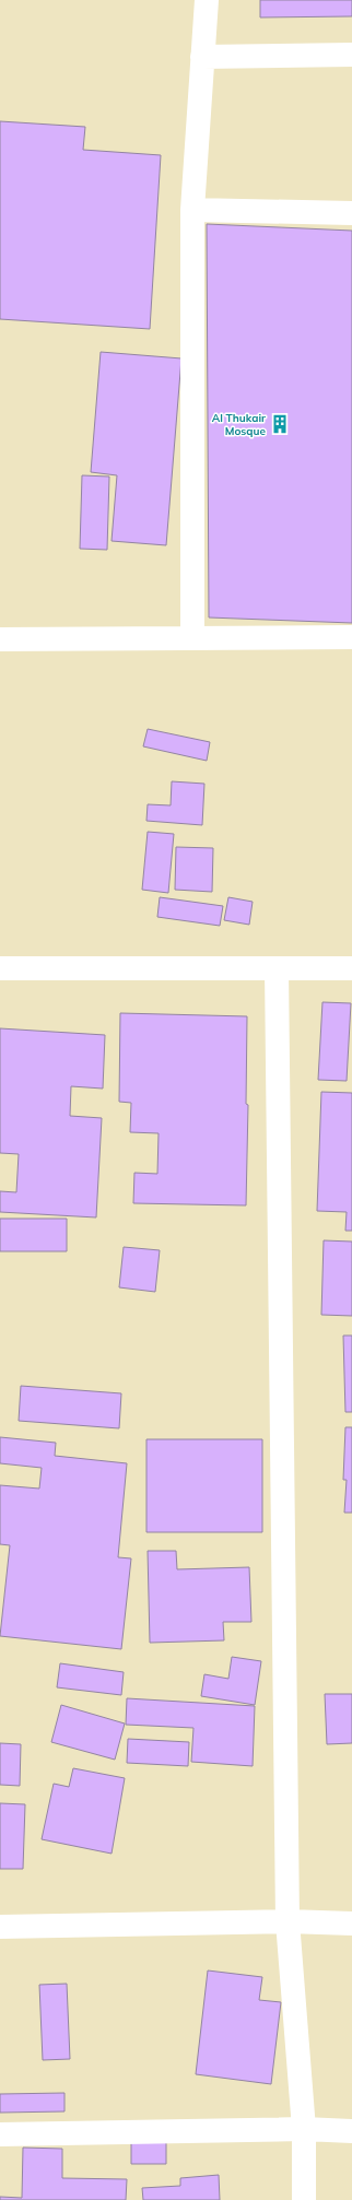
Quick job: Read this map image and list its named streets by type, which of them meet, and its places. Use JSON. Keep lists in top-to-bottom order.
{
  "places": {
    "building": ["Al Thukair Mosque"]
  }
}
